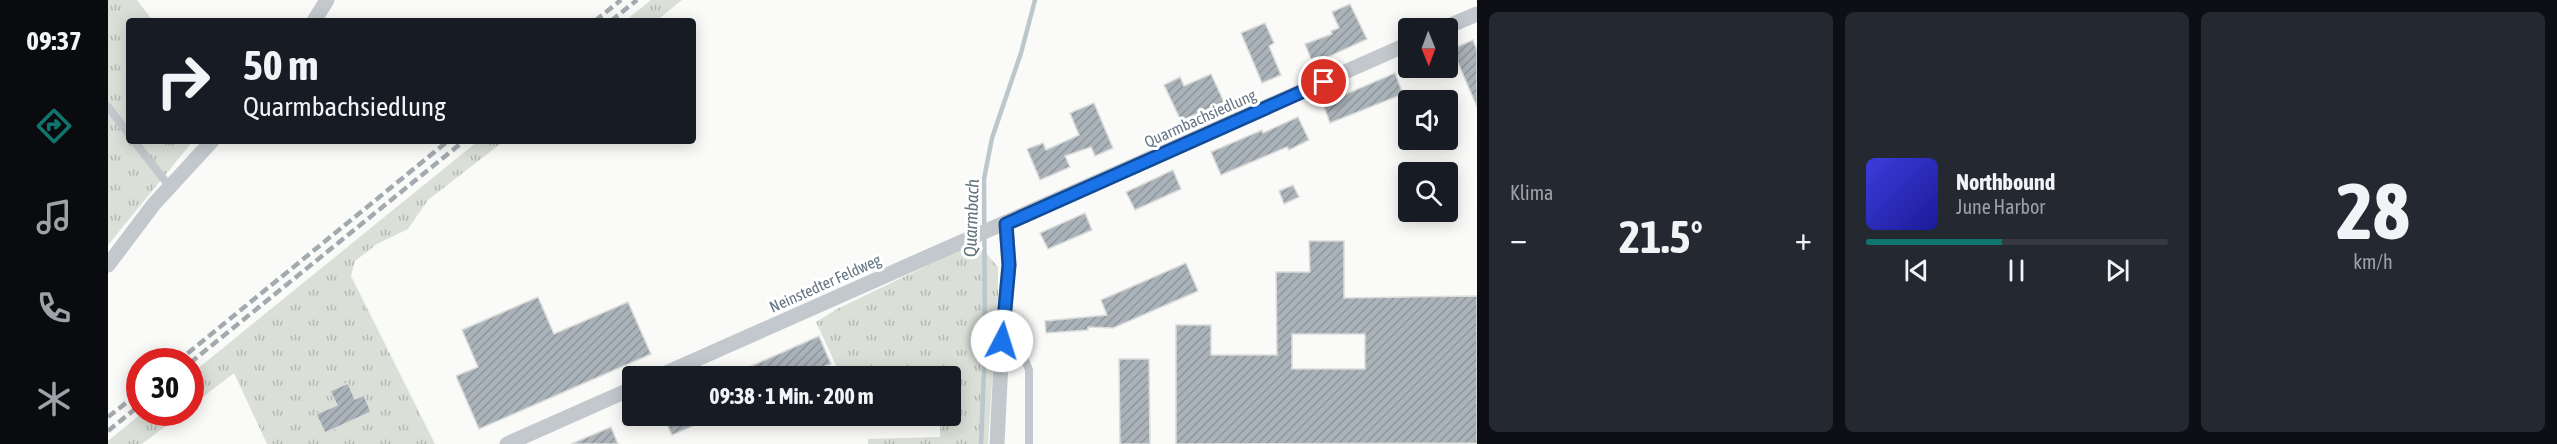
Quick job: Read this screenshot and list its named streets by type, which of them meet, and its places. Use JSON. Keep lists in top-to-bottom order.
{
  "streets": {
    "street": ["Quarmbachsiedlung", "Neinstedter Feldweg"]
  },
  "crossings": [
    ["Quarmbachsiedlung", "Neinstedter Feldweg"]
  ],
  "water": ["Quarmbach"],
  "north": "bottom",
  "page": {
    "tabs": "09:37",
    "tile": [
      "Klima",
      ["28", "km/h"]
    ],
    "turn": ["50 m", "Quarmbachsiedlung"],
    "song": ["Northbound", "June Harbor"],
    "heat": ["−", "21.5°", "+"],
    "limit": "30",
    "trip": "09:38 · 1 Min. · 200 m"
  }
}
